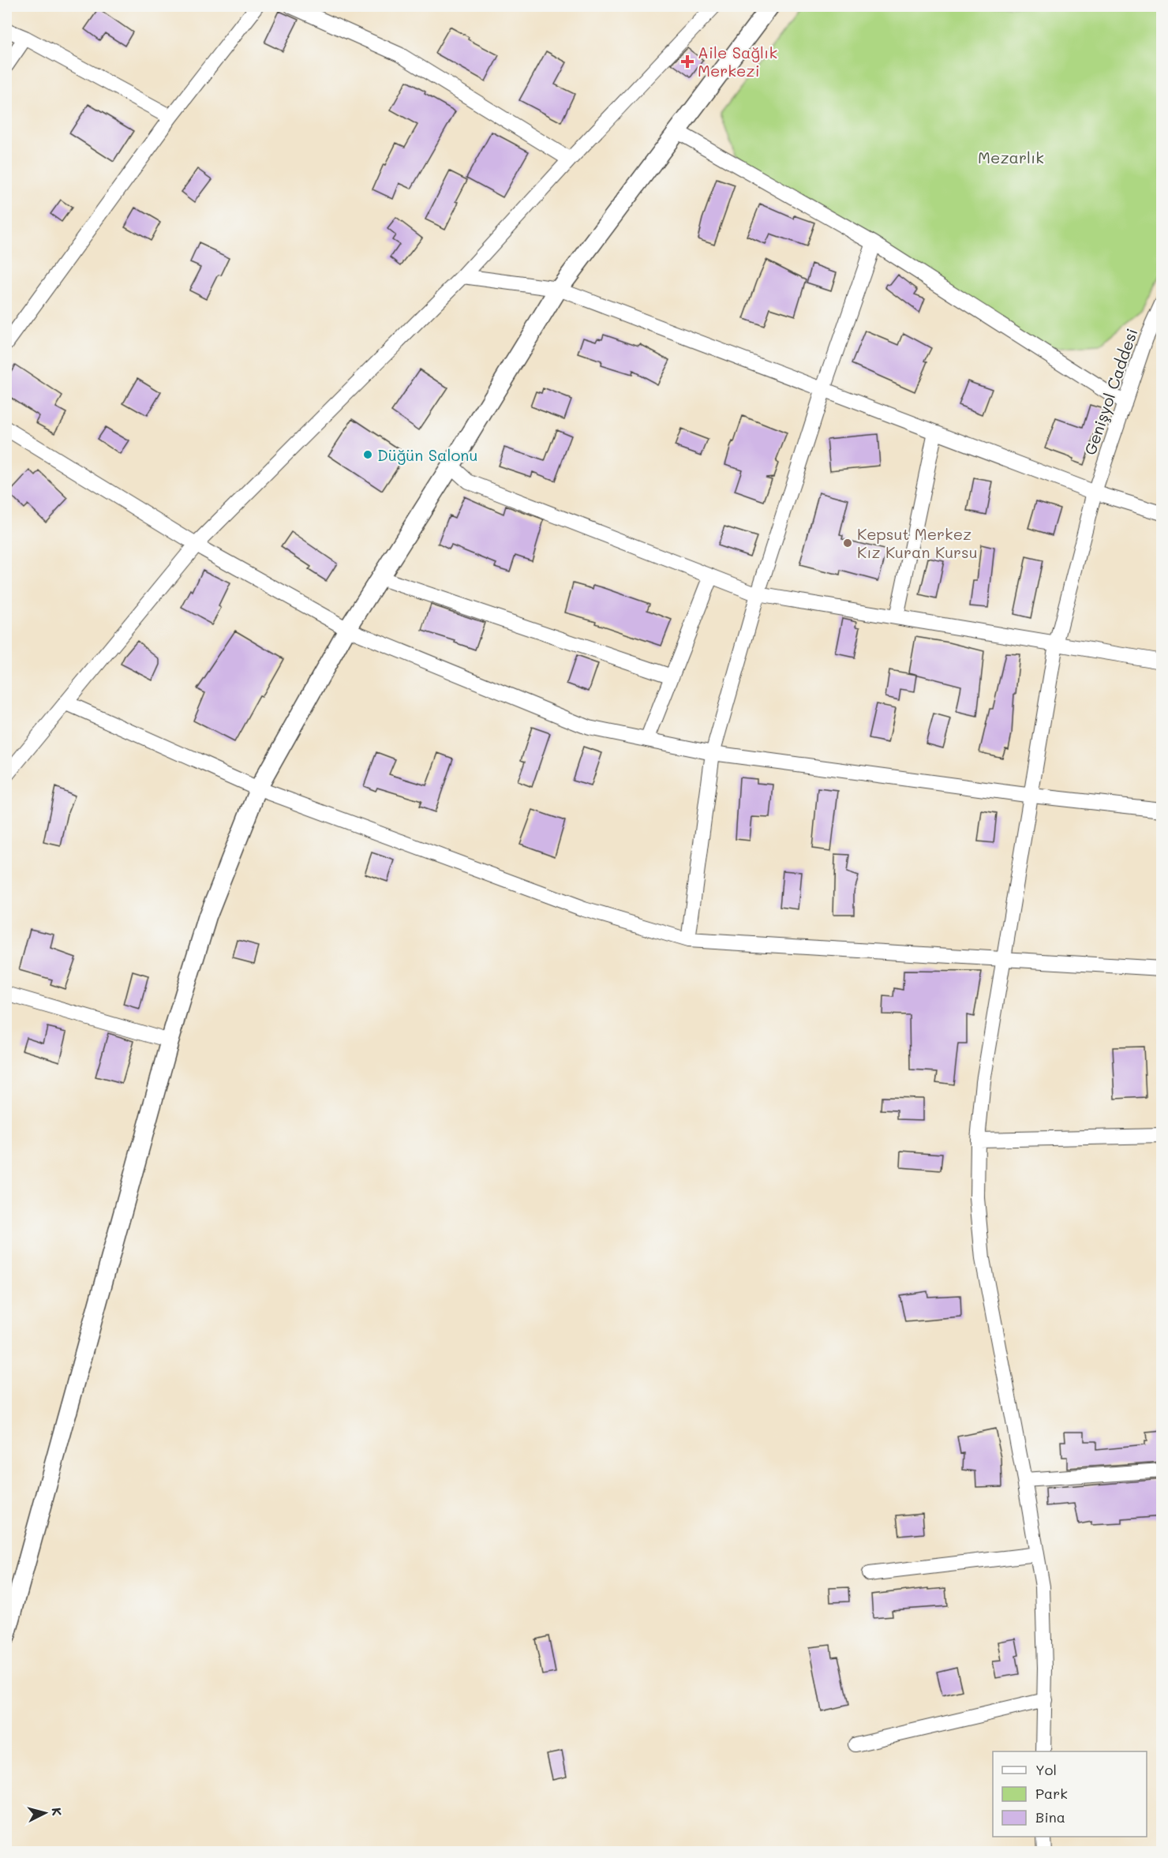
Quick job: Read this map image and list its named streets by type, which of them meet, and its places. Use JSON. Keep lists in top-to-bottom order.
{
  "streets": {
    "street": ["Genişyol Caddesi"]
  },
  "parks": ["Mezarlık"],
  "places": {
    "health": ["Aile Sağlık Merkezi"],
    "other": ["Düğün Salonu", "Kepsut Merkez Kız Kuran Kursu"]
  },
  "legend": ["Yol", "Park", "Bina"],
  "north": "right"
}
